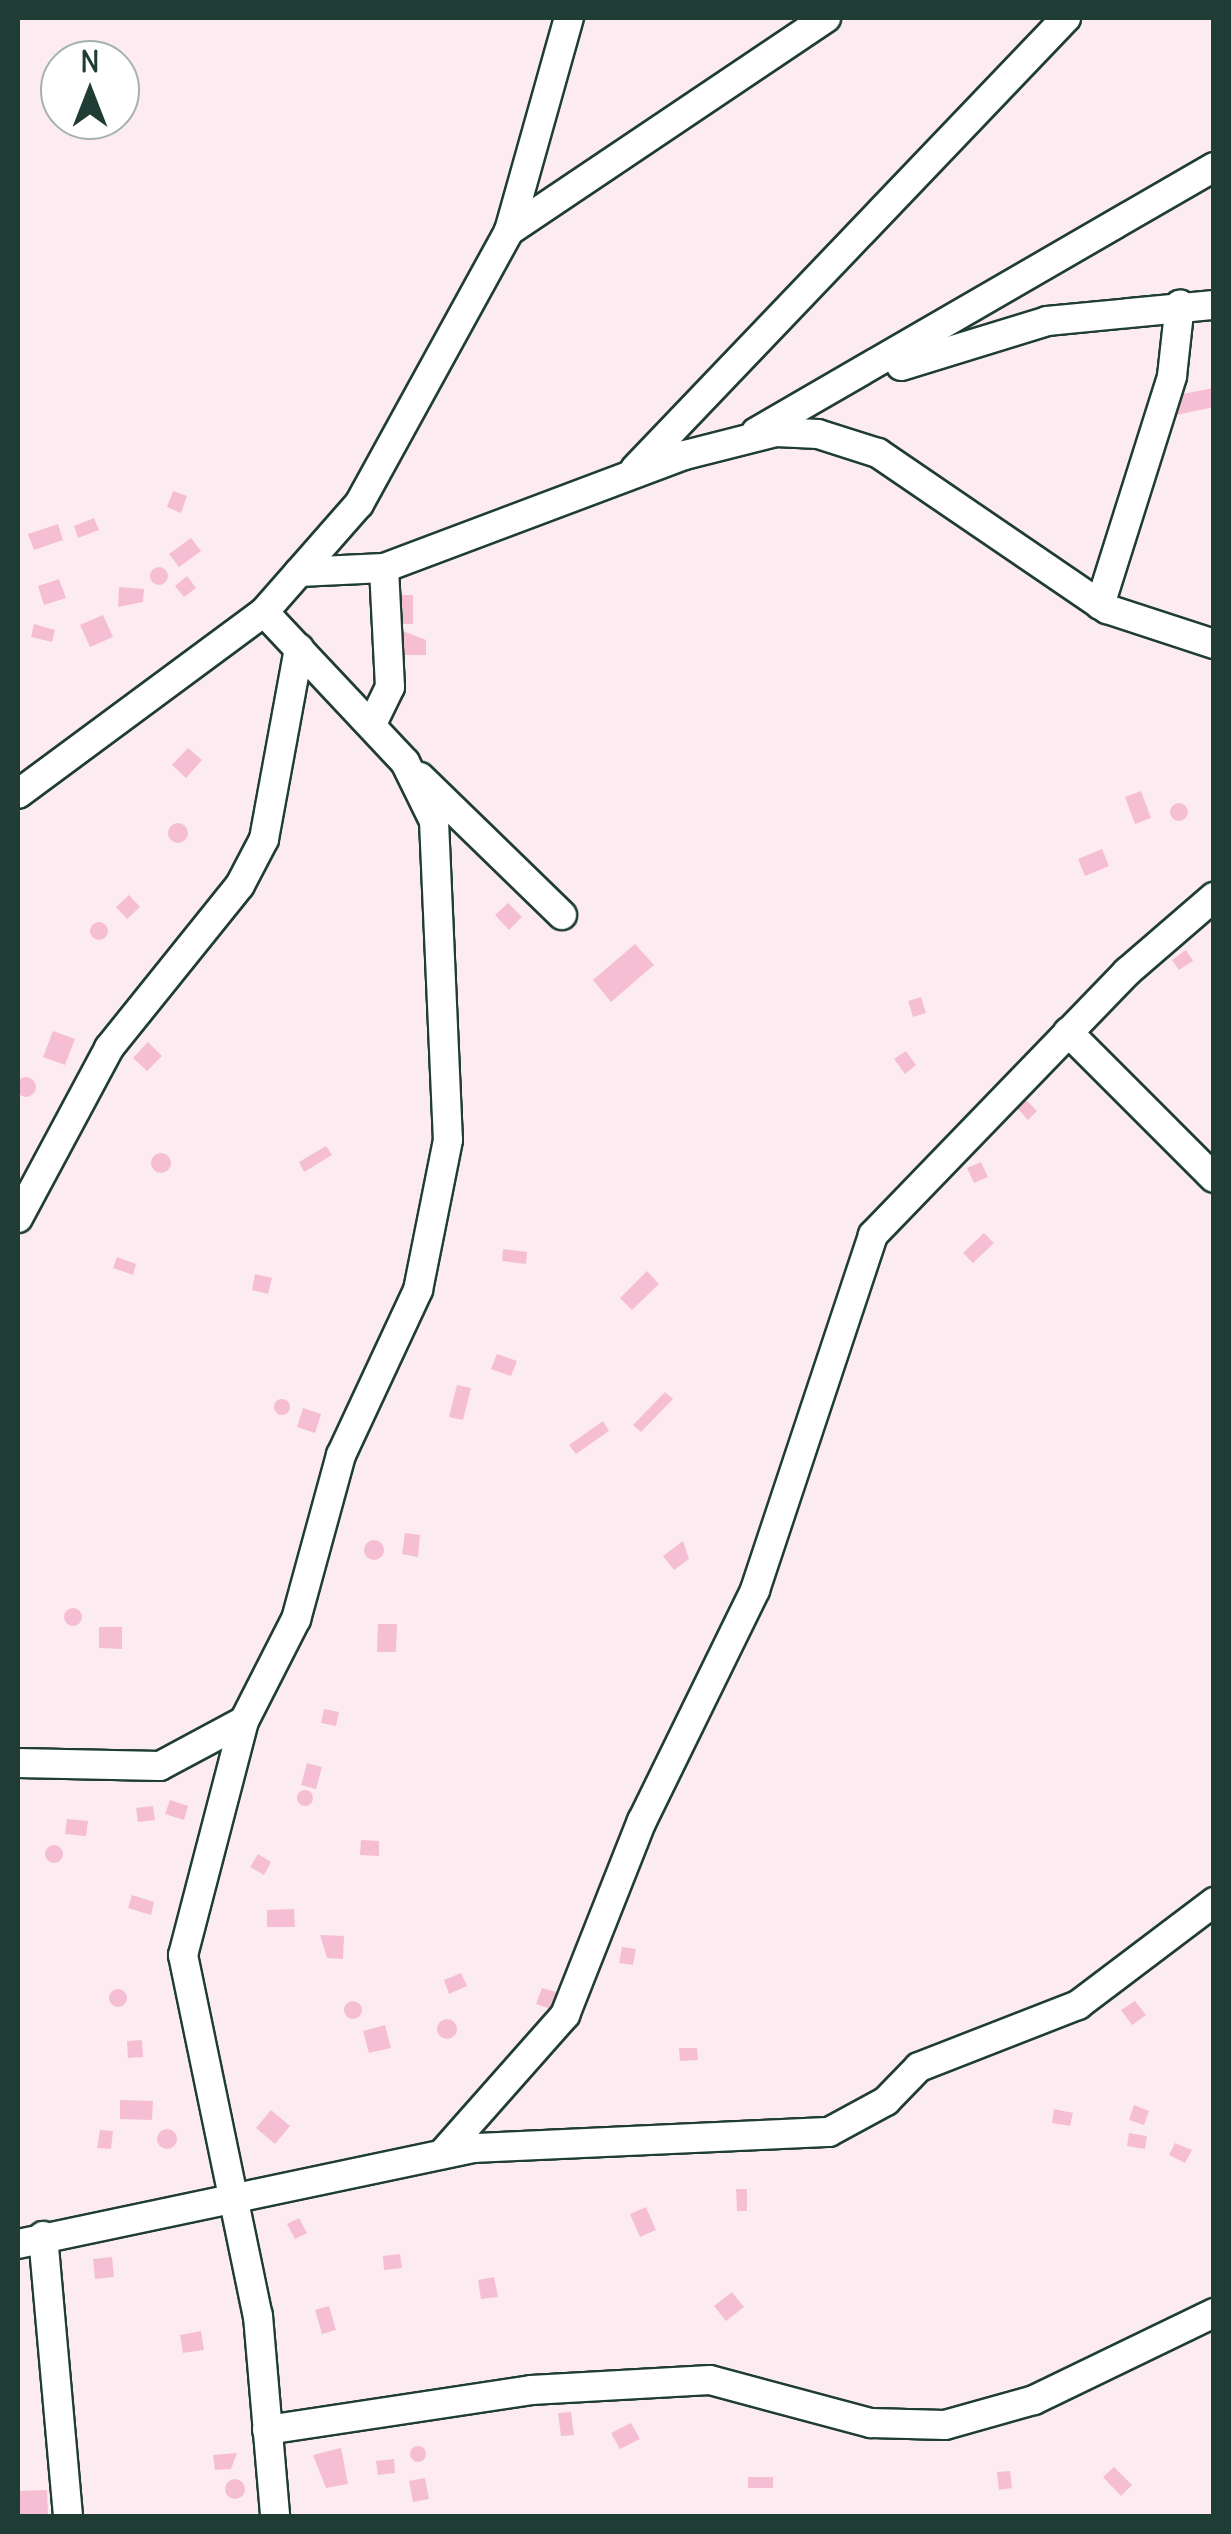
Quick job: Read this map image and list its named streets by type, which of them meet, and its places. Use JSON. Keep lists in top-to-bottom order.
{
  "north": "top"
}
